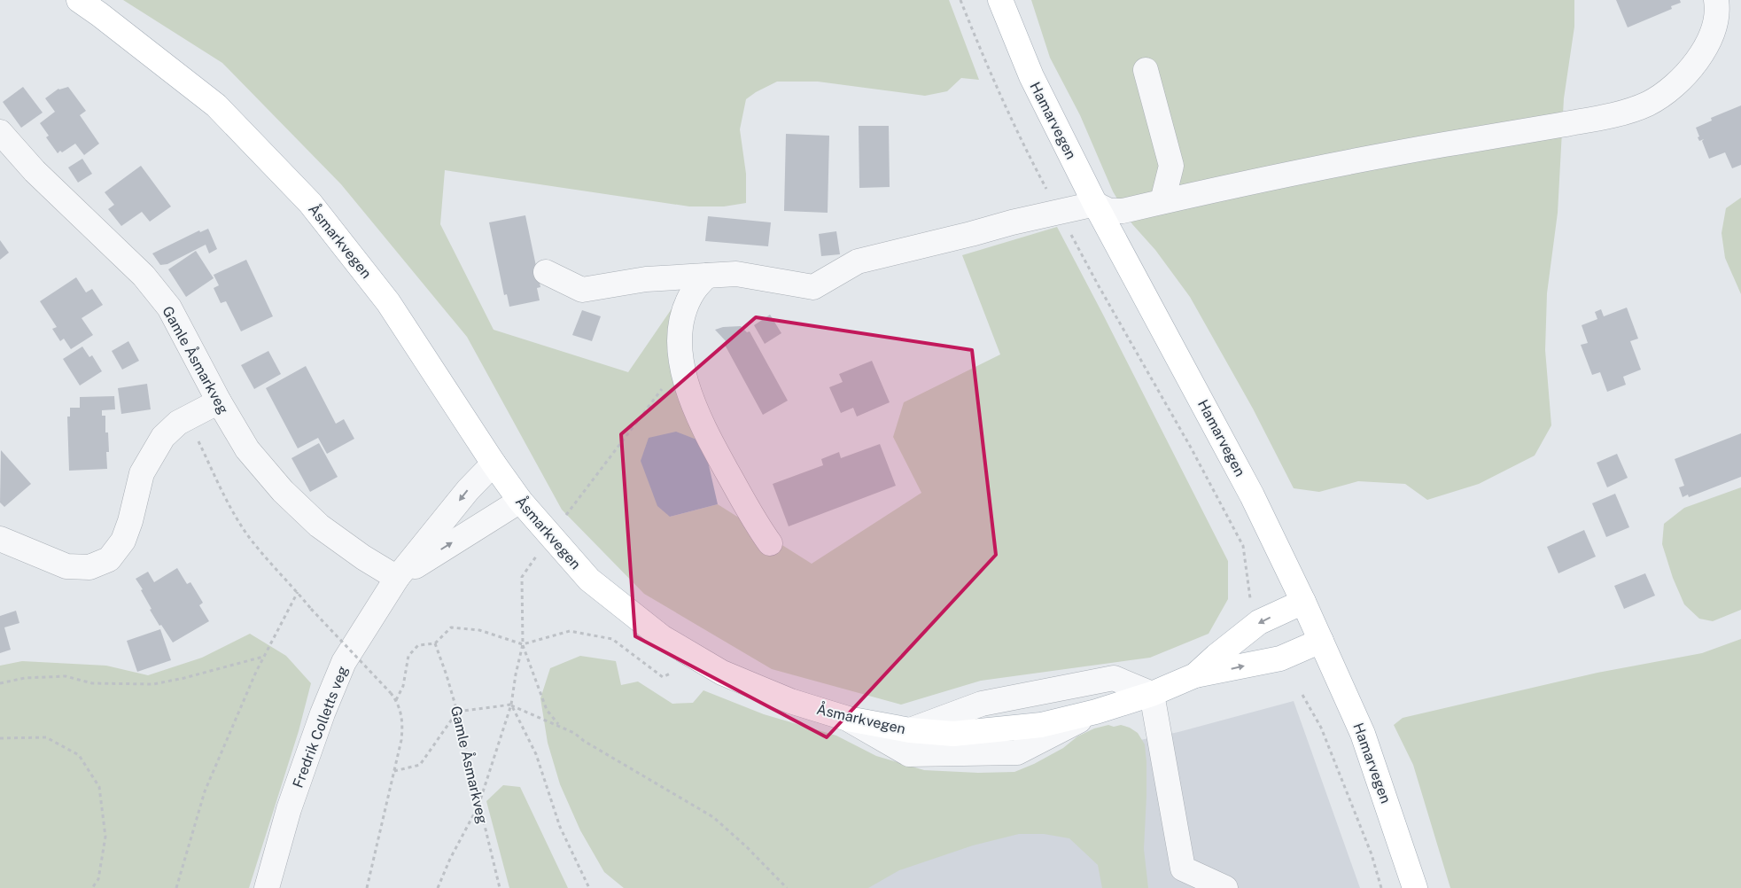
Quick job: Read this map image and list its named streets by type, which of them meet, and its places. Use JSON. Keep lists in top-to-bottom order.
{
  "streets": {
    "main road": ["Hamarvegen", "Åsmarkvegen"],
    "street": ["Gamle Åsmarkveg", "Fredrik Colletts veg"]
  },
  "crossings": [
    ["Hamarvegen", "Åsmarkvegen"],
    ["Åsmarkvegen", "Fredrik Colletts veg"],
    ["Gamle Åsmarkveg", "Fredrik Colletts veg"]
  ]
}
